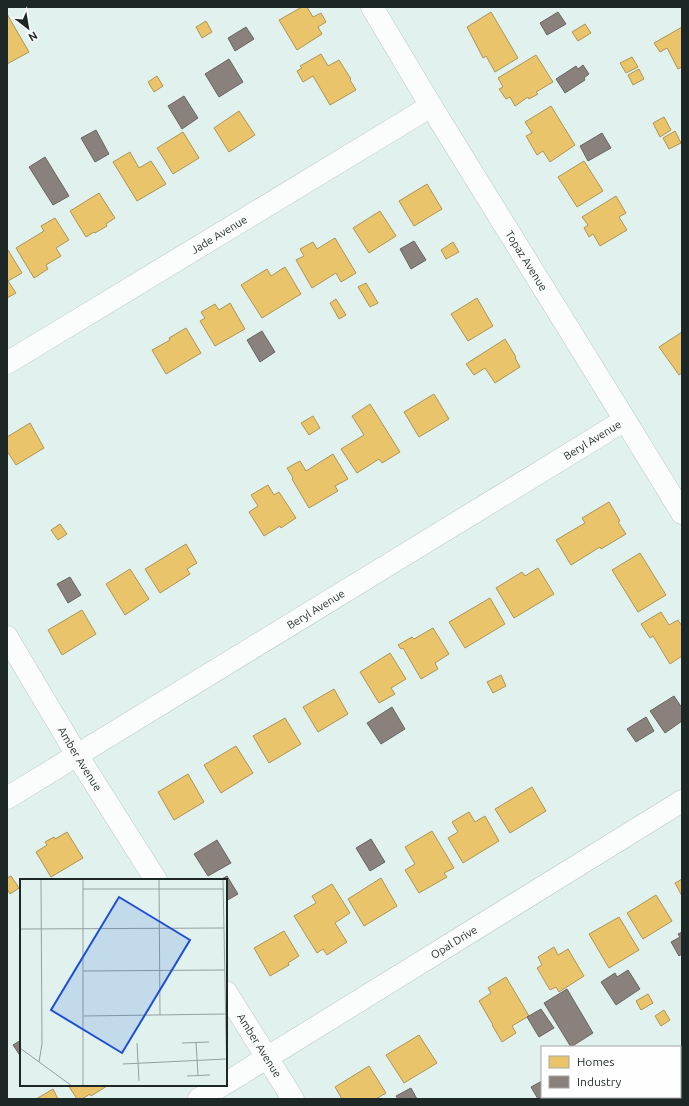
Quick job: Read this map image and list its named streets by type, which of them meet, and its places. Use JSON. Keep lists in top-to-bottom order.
{
  "streets": {
    "street": [
      "Jade Avenue",
      "Topaz Avenue",
      "Beryl Avenue",
      "Amber Avenue",
      "Opal Drive"
    ]
  },
  "crossings": [
    ["Jade Avenue", "Topaz Avenue"],
    ["Topaz Avenue", "Beryl Avenue"],
    ["Beryl Avenue", "Amber Avenue"],
    ["Amber Avenue", "Opal Drive"]
  ],
  "legend": ["Homes", "Industry"],
  "north": "bottom right"
}
